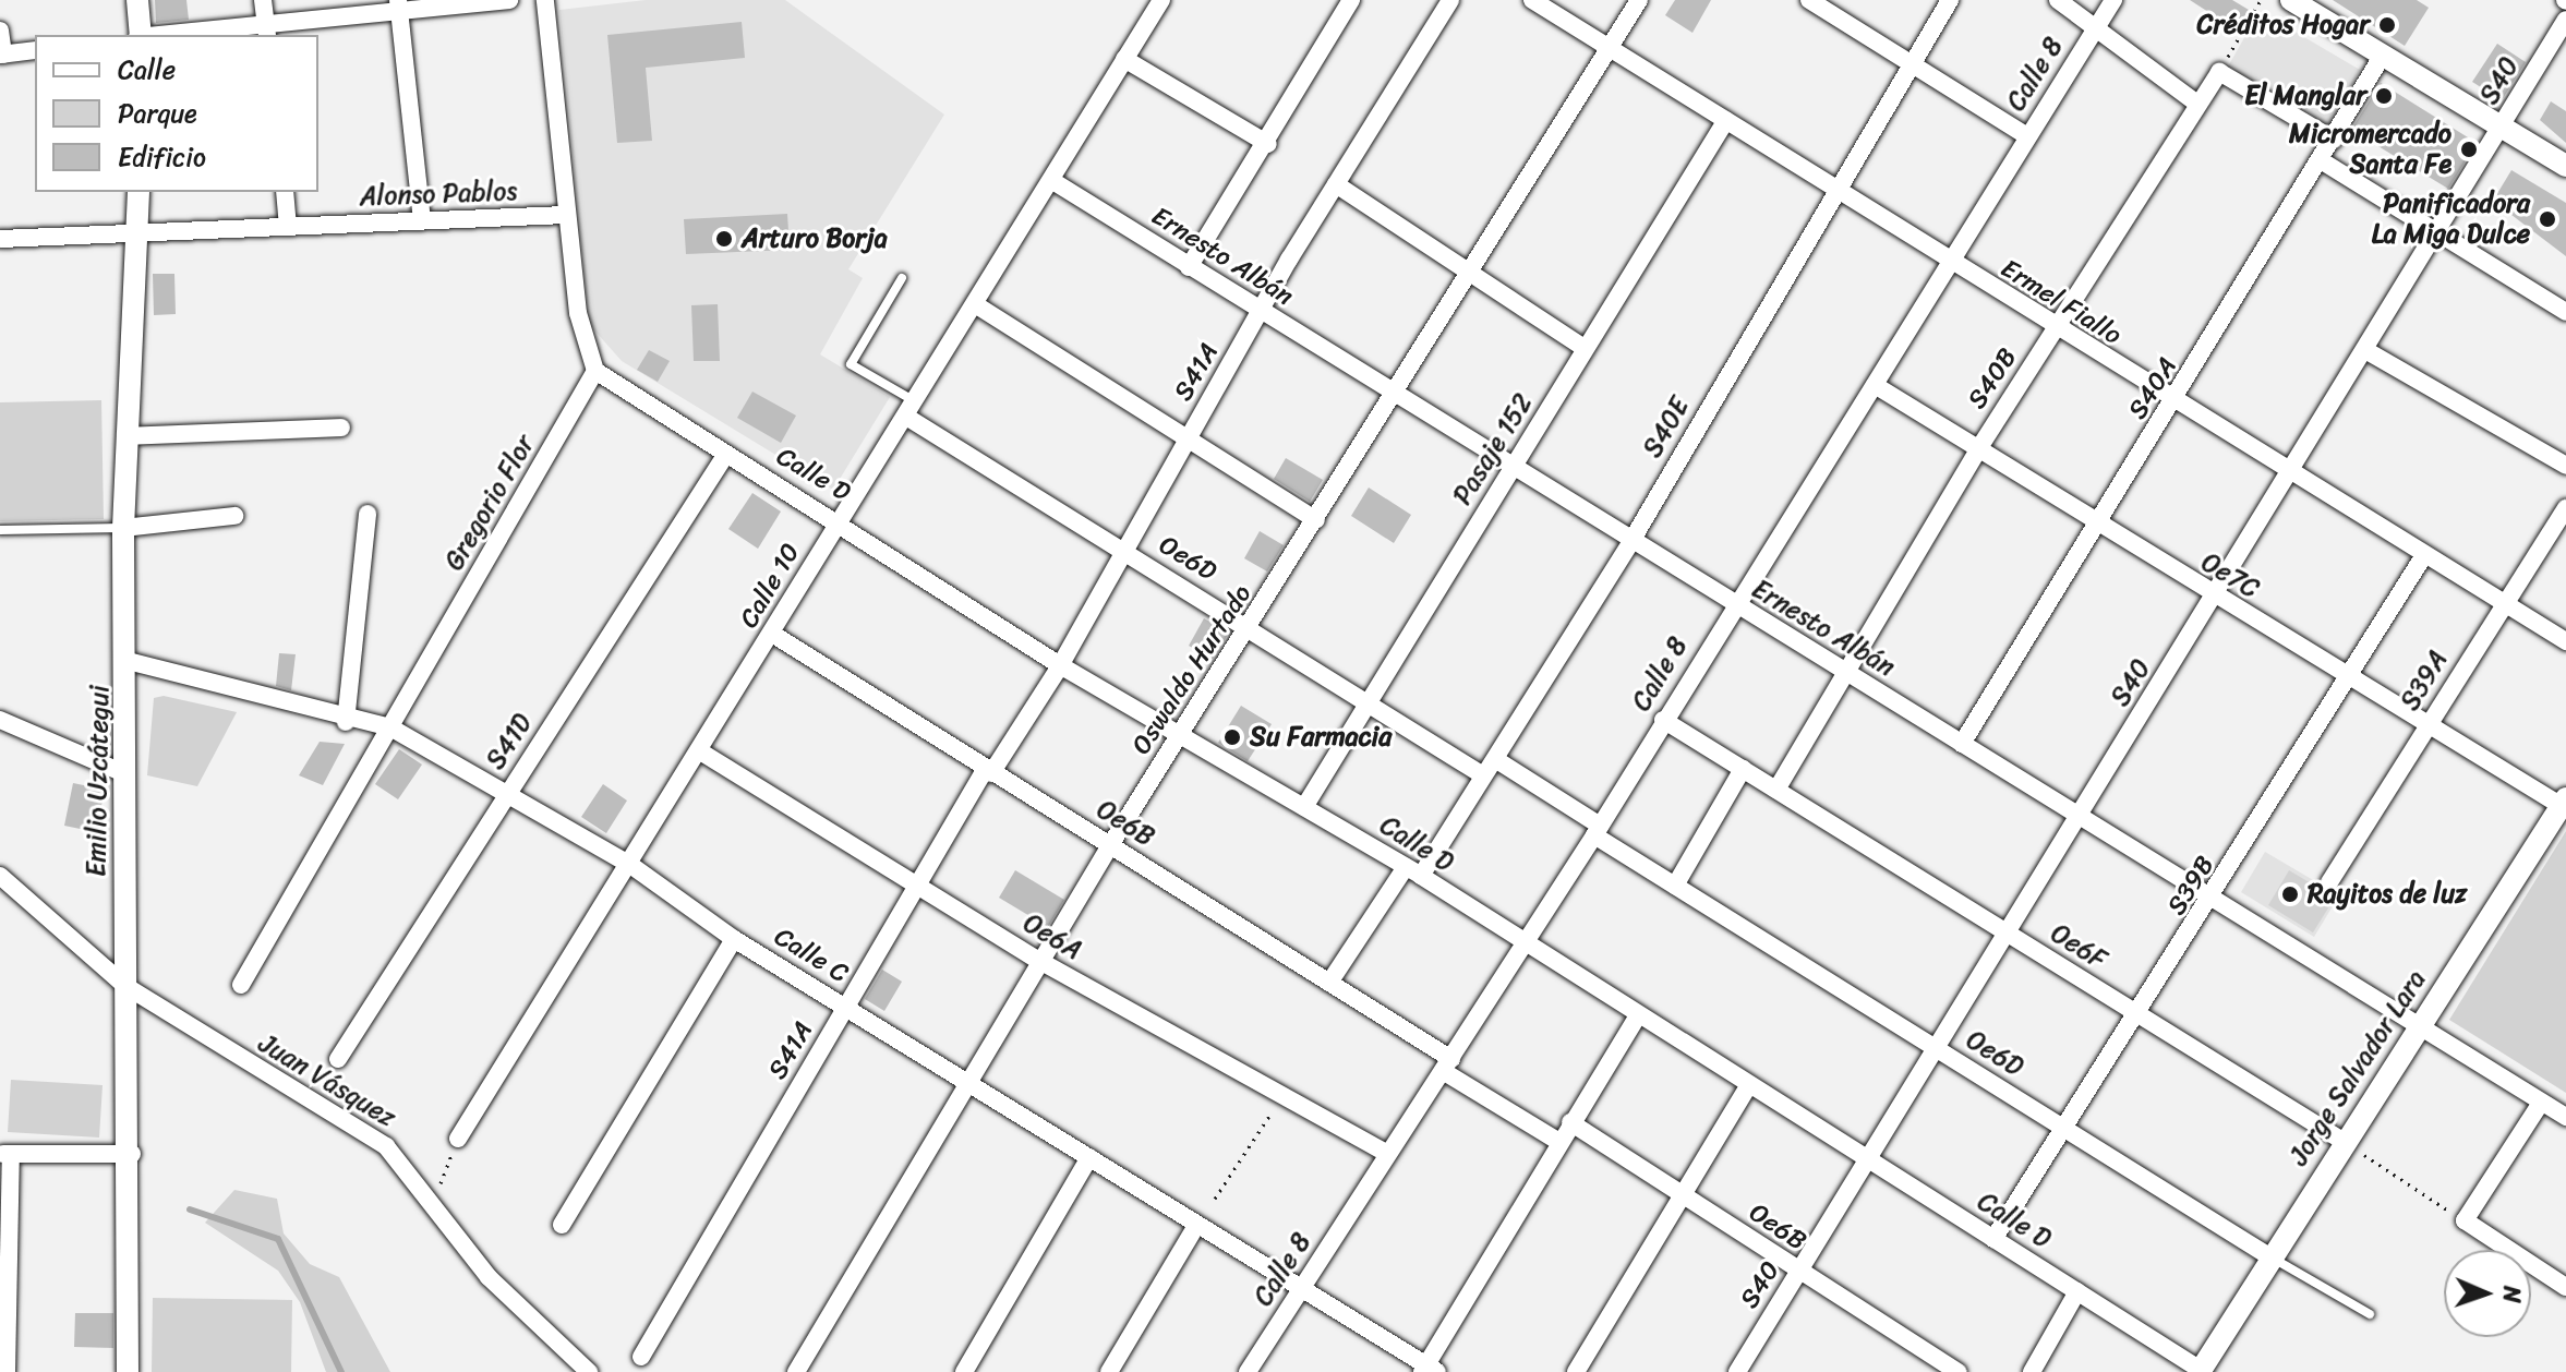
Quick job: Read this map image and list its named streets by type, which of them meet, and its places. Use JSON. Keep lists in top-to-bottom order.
{
  "streets": {
    "street": [
      "Calle 8",
      "S40",
      "Alonso Pablos",
      "Ernesto Albán",
      "Ermel Fiallo",
      "S41A",
      "S40B",
      "S40A",
      "S40E",
      "Pasaje 152",
      "Calle D",
      "Gregorio Flor",
      "Oe6D",
      "Oe7C",
      "Calle 10",
      "Oswaldo Hurtado",
      "S39A",
      "S41D",
      "Emilio Uzcátegui",
      "Oe6B",
      "S39B",
      "Oe6A",
      "Oe6F",
      "Calle C",
      "Jorge Salvador Lara",
      "Juan Vásquez"
    ]
  },
  "crossings": [
    ["Calle 8", "Ernesto Albán"],
    ["Calle 8", "Ermel Fiallo"],
    ["Calle 8", "Calle D"],
    ["Calle 8", "Oe6D"],
    ["Calle 8", "Oe7C"],
    ["Calle 8", "Oe6B"],
    ["Calle 8", "Oe6A"],
    ["Calle 8", "Oe6F"],
    ["Calle 8", "Calle C"],
    ["S40", "Ernesto Albán"],
    ["S40", "Ermel Fiallo"],
    ["S40", "Calle D"],
    ["S40", "Oe6D"],
    ["S40", "Oe7C"],
    ["S40", "Oe6B"],
    ["S40", "Oe6F"],
    ["Alonso Pablos", "Emilio Uzcátegui"],
    ["Ernesto Albán", "S41A"],
    ["Ernesto Albán", "S40B"],
    ["Ernesto Albán", "S40A"],
    ["Ernesto Albán", "S40E"],
    ["Ernesto Albán", "Pasaje 152"],
    ["Ernesto Albán", "Calle 10"],
    ["Ernesto Albán", "Oswaldo Hurtado"],
    ["Ernesto Albán", "S39B"],
    ["Ernesto Albán", "Jorge Salvador Lara"],
    ["Ermel Fiallo", "S40B"],
    ["Ermel Fiallo", "S40A"],
    ["Ermel Fiallo", "S40E"],
    ["Ermel Fiallo", "Pasaje 152"],
    ["Ermel Fiallo", "Oswaldo Hurtado"],
    ["Ermel Fiallo", "S39A"],
    ["Ermel Fiallo", "S39B"],
    ["S41A", "Calle D"],
    ["S41A", "Oe6D"],
    ["S41A", "Oe6B"],
    ["S41A", "Oe6A"],
    ["S41A", "Calle C"],
    ["S40B", "Oe7C"],
    ["S40B", "Oe6F"],
    ["S40A", "Oe7C"],
    ["S40E", "Calle D"],
    ["S40E", "Oe6D"],
    ["S40E", "Oe6B"],
    ["Pasaje 152", "Calle D"],
    ["Pasaje 152", "Oe6D"],
    ["Calle D", "Gregorio Flor"],
    ["Calle D", "Calle 10"],
    ["Calle D", "Oswaldo Hurtado"],
    ["Calle D", "S41D"],
    ["Calle D", "S39B"],
    ["Calle D", "Jorge Salvador Lara"],
    ["Gregorio Flor", "Calle C"],
    ["Oe6D", "Calle 10"],
    ["Oe6D", "Oswaldo Hurtado"],
    ["Oe6D", "S39B"],
    ["Oe6D", "Jorge Salvador Lara"],
    ["Oe7C", "S39A"],
    ["Oe7C", "S39B"],
    ["Oe7C", "Jorge Salvador Lara"],
    ["Calle 10", "Oe6B"],
    ["Calle 10", "Oe6A"],
    ["Calle 10", "Calle C"],
    ["Oswaldo Hurtado", "Oe6B"],
    ["Oswaldo Hurtado", "Oe6A"],
    ["Oswaldo Hurtado", "Calle C"],
    ["S41D", "Calle C"],
    ["Emilio Uzcátegui", "Calle C"],
    ["Emilio Uzcátegui", "Juan Vásquez"],
    ["S39B", "Oe6F"],
    ["Oe6F", "Jorge Salvador Lara"]
  ],
  "places": [
    "Créditos Hogar",
    "El Manglar",
    "Micromercado Santa Fe",
    "Panificadora La Miga Dulce",
    "Arturo Borja",
    "Su Farmacia",
    "Rayitos de luz"
  ],
  "legend": ["Calle", "Parque", "Edificio"],
  "north": "right"
}
